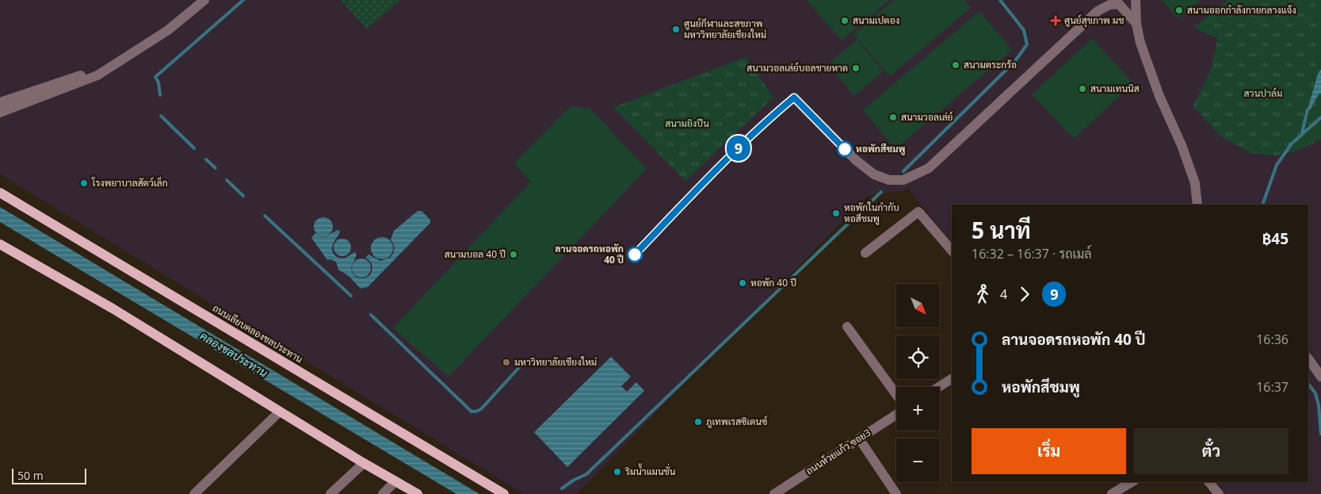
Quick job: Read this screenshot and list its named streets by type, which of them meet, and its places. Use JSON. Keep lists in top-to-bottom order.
{
  "streets": {
    "main road": ["ถนนเลียบคลองชลประทาน"],
    "street": ["ถนนห้วยแก้ว ซอย3"]
  },
  "water": ["คลองชลประทาน"],
  "parks": ["สวนปาล์ม", "สนามยิงปืน"],
  "places": {
    "other": [
      "สนามออกกำลังกายกลางแจ้ง",
      "สนามเปตอง",
      "ศูนย์กีฬาและสุขภาพ มหาวิทยาลัยเชียงใหม่",
      "สนามตระกร้อ",
      "สนามวอลเล่ย์บอลชายหาด",
      "สนามเทนนิส",
      "สนามวอลเล่ย์",
      "หอพักสีชมพู",
      "โรงพยาบาลสัตว์เล็ก",
      "หอพักในกำกับ หอสีชมพู",
      "สนามบอล 40 ปี",
      "ลานจอดรถหอพัก 40 ปี",
      "หอพัก 40 ปี",
      "มหาวิทยาลัยเชียงใหม่",
      "ภูเทพเรสซิเดนซ์",
      "ริมน้ำแมนชั่น"
    ],
    "health": ["ศูนย์สุขภาพ มช"]
  },
  "lines": ["bus line 9"],
  "scale_bar": "50 m",
  "north": "bottom right",
  "page": {
    "on_map": "9",
    "heading": ["5 นาที", "16:32 – 16:37 · รถเมล์", "฿45"],
    "legs": ["4", "9"],
    "map_buttons": ["+", "−"],
    "list": [
      {
        "name": "ลานจอดรถหอพัก 40 ปี",
        "value": "16:36"
      },
      {
        "name": "หอพักสีชมพู",
        "value": "16:37"
      }
    ],
    "buttons": ["เริ่ม", "ตั๋ว"],
    "scale": "50 m"
  }
}
